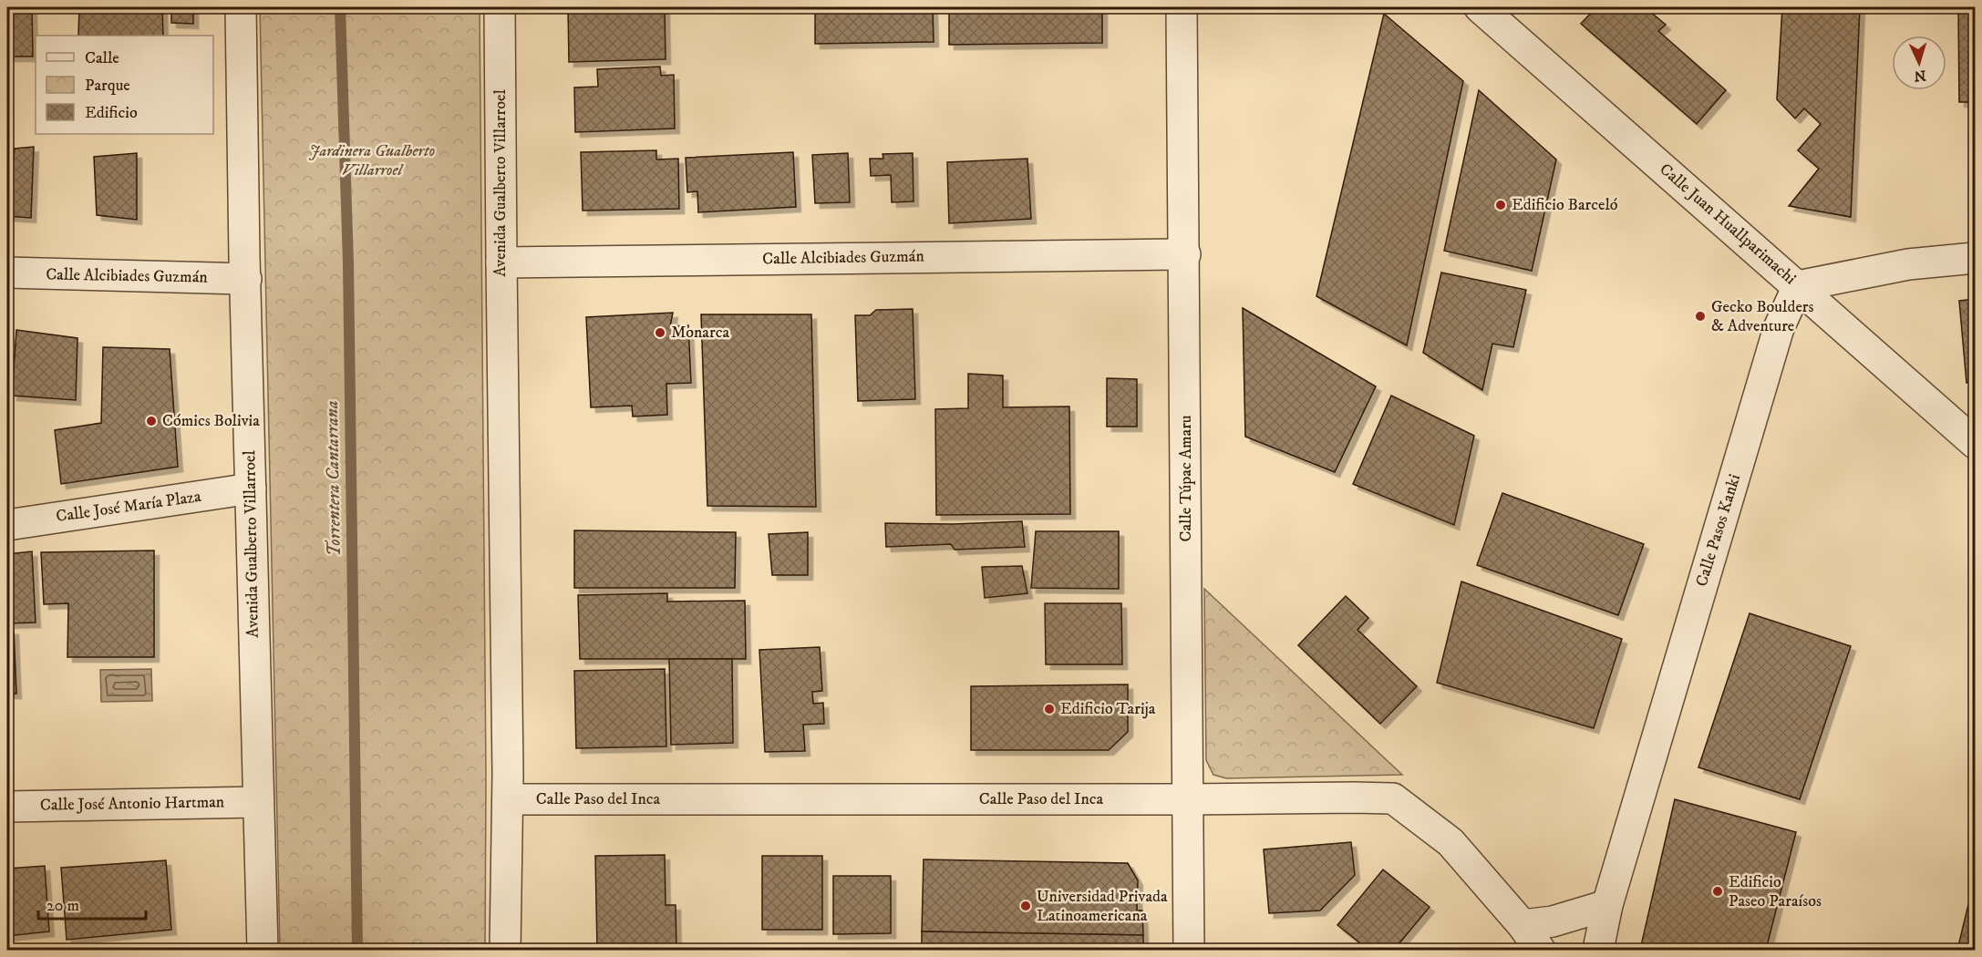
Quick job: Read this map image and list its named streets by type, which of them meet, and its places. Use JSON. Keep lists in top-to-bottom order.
{
  "streets": {
    "street": [
      "Avenida Gualberto Villarroel",
      "Calle Juan Huallparimachi",
      "Calle Alcibiades Guzmán",
      "Calle Túpac Amaru",
      "Calle José María Plaza",
      "Calle Pasos Kanki",
      "Calle Paso del Inca",
      "Calle José Antonio Hartman"
    ]
  },
  "crossings": [
    ["Avenida Gualberto Villarroel", "Calle Alcibiades Guzmán"],
    ["Avenida Gualberto Villarroel", "Calle José María Plaza"],
    ["Avenida Gualberto Villarroel", "Calle Paso del Inca"],
    ["Avenida Gualberto Villarroel", "Calle José Antonio Hartman"],
    ["Calle Juan Huallparimachi", "Calle Pasos Kanki"],
    ["Calle Alcibiades Guzmán", "Calle Túpac Amaru"],
    ["Calle Túpac Amaru", "Calle Paso del Inca"]
  ],
  "water": ["Torrentera Cantarrana"],
  "parks": ["Jardinera Gualberto Villarroel"],
  "places": [
    "Edificio Barceló",
    "Gecko Boulders & Adventure",
    "Monarca",
    "Cómics Bolivia",
    "Edificio Tarija",
    "Edificio Paseo Paraísos",
    "Universidad Privada Latinoamericana"
  ],
  "legend": ["Calle", "Parque", "Edificio"],
  "scale_bar": "20 m",
  "north": "bottom"
}
